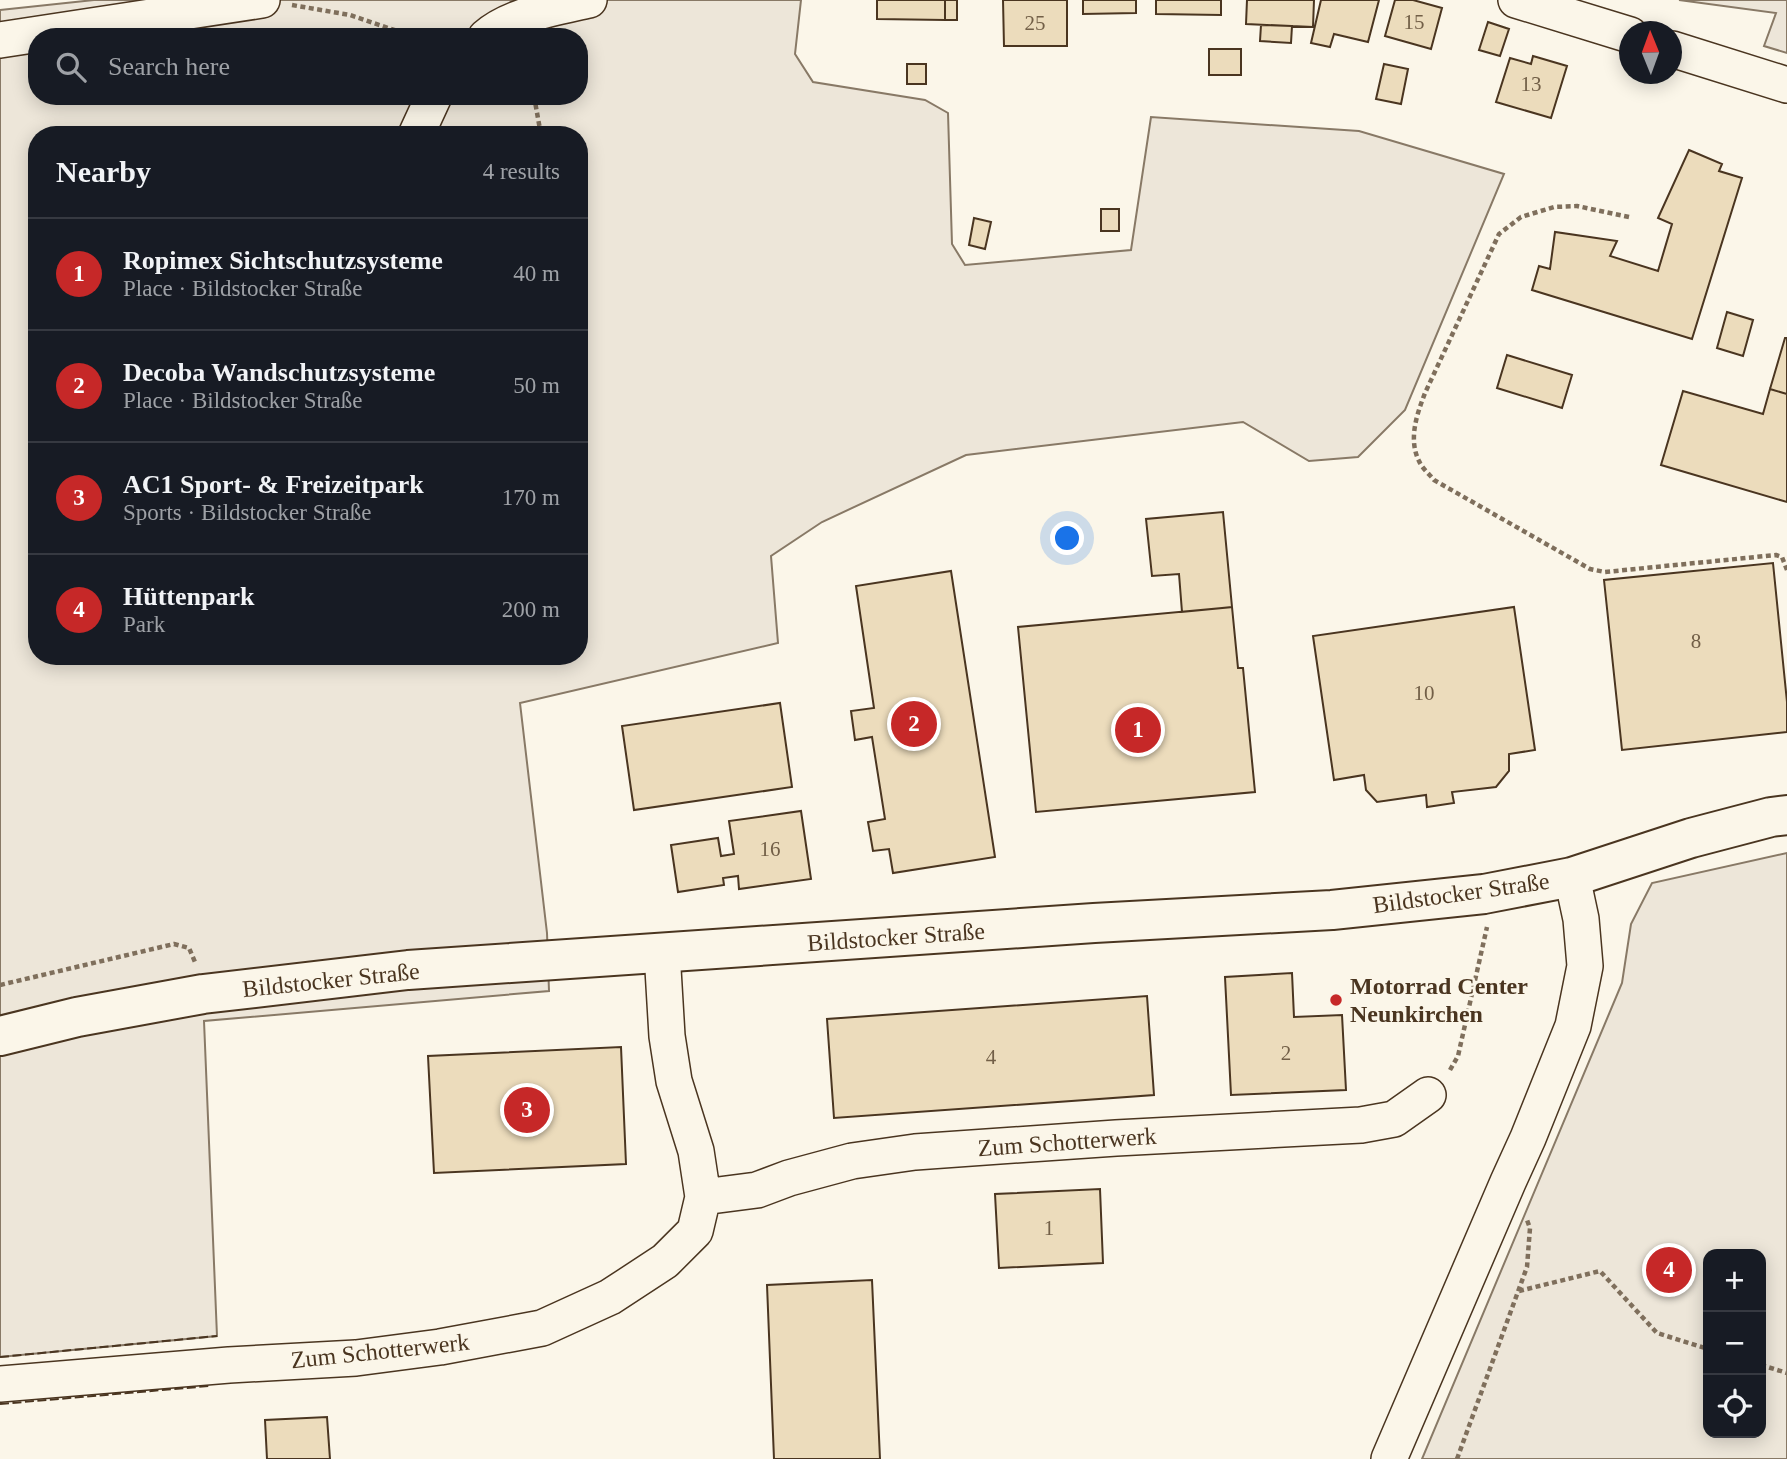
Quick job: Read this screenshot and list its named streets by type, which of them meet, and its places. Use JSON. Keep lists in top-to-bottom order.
{
  "streets": {
    "main road": ["Bildstocker Straße"],
    "street": ["Zum Schotterwerk"]
  },
  "crossings": [
    ["Bildstocker Straße", "Zum Schotterwerk"]
  ],
  "places": ["Motorrad Center Neunkirchen"],
  "house_numbers": [
    "15",
    "25",
    "13",
    "8",
    "10",
    "16",
    "2",
    "4",
    "1"
  ],
  "north": "top",
  "page": {
    "search": "Search here",
    "heading": ["Nearby", "4 results"],
    "list": [
      {
        "mark": "1",
        "name": "Ropimex Sichtschutzsysteme",
        "note": "Place · Bildstocker Straße",
        "value": "40 m"
      },
      {
        "mark": "2",
        "name": "Decoba Wandschutzsysteme",
        "note": "Place · Bildstocker Straße",
        "value": "50 m"
      },
      {
        "mark": "3",
        "name": "AC1 Sport- & Freizeitpark",
        "note": "Sports · Bildstocker Straße",
        "value": "170 m"
      },
      {
        "mark": "4",
        "name": "Hüttenpark",
        "note": "Park",
        "value": "200 m"
      }
    ],
    "pins": [
      "2",
      "1",
      "3",
      "4"
    ],
    "map_buttons": ["+", "−"]
  }
}
